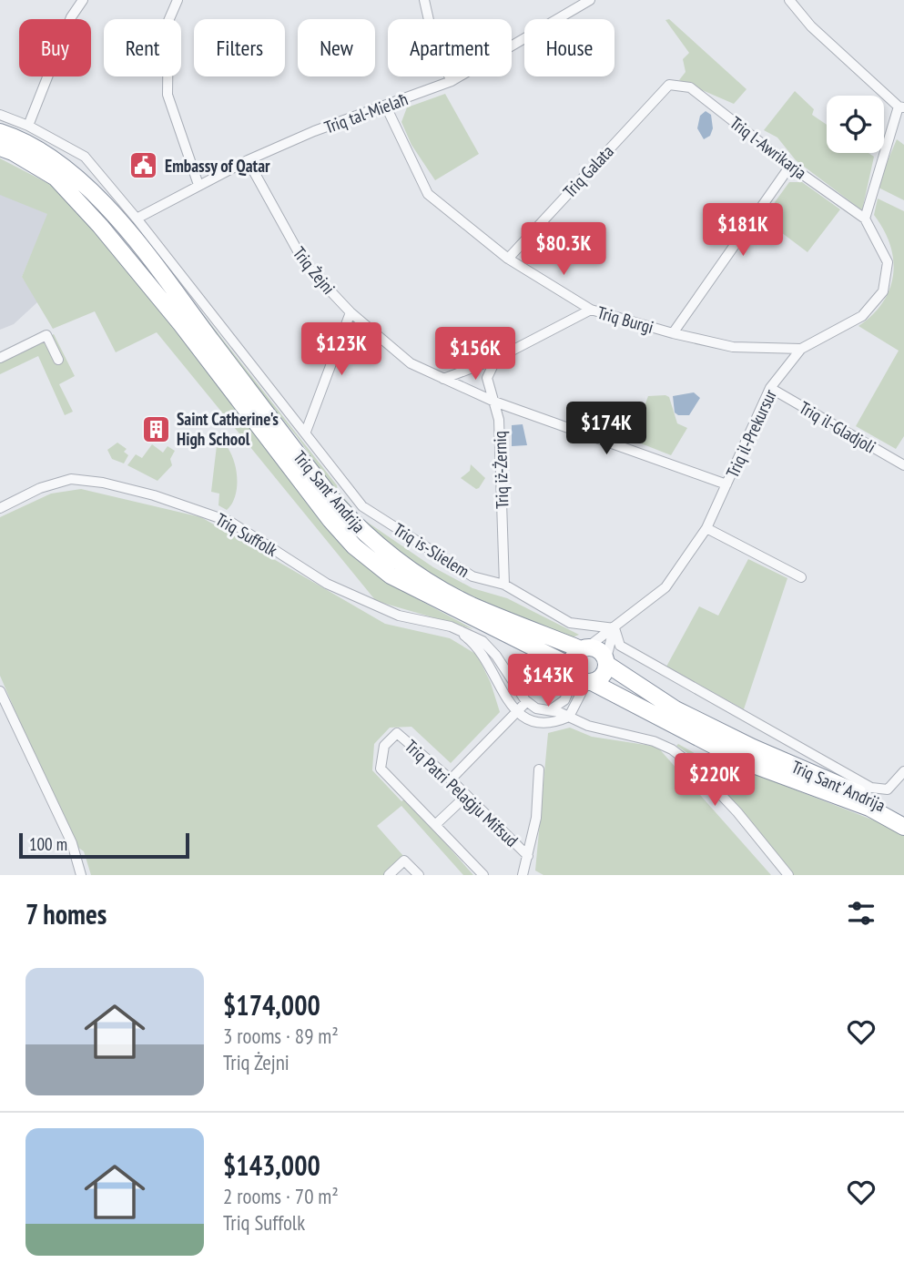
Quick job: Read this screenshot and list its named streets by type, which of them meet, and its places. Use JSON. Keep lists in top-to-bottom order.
{
  "streets": {
    "highway": ["Triq Sant' Andrija"],
    "street": [
      "Triq tal-Mielaħ",
      "Triq l-Awrikarja",
      "Triq Galata",
      "Triq Żejni",
      "Triq Burgi",
      "Triq il-Gladjoli",
      "Triq il-Prekursur",
      "Triq iż-Żerniq",
      "Triq Suffolk",
      "Triq is-Slielem",
      "Triq Patri Pelaġju Mifsud"
    ]
  },
  "crossings": [
    ["Triq tal-Mielaħ", "Triq Żejni"],
    ["Triq tal-Mielaħ", "Triq Burgi"],
    ["Triq tal-Mielaħ", "Triq is-Slielem"],
    ["Triq l-Awrikarja", "Triq Galata"],
    ["Triq l-Awrikarja", "Triq il-Prekursur"],
    ["Triq Galata", "Triq Burgi"],
    ["Triq Żejni", "Triq il-Prekursur"],
    ["Triq Żejni", "Triq iż-Żerniq"],
    ["Triq Burgi", "Triq il-Prekursur"],
    ["Triq il-Gladjoli", "Triq il-Prekursur"],
    ["Triq il-Prekursur", "Triq Sant' Andrija"],
    ["Triq il-Prekursur", "Triq is-Slielem"],
    ["Triq iż-Żerniq", "Triq is-Slielem"]
  ],
  "places": {
    "public building": ["Embassy of Qatar"],
    "building": ["Saint Catherine's High School"]
  },
  "scale_bar": "100 m",
  "page": {
    "chip": [
      "Buy",
      "Rent",
      "Filters",
      "New",
      "Apartment",
      "House"
    ],
    "price": [
      "$181K",
      "$80.3K",
      "$123K",
      "$156K",
      "$174K",
      "$143K",
      "$220K"
    ],
    "scale": "100 m",
    "heading": "7 homes",
    "list": [
      {
        "name": "$174,000",
        "note": "3 rooms · 89 m² · Triq Żejni"
      },
      {
        "name": "$143,000",
        "note": "2 rooms · 70 m² · Triq Suffolk"
      }
    ]
  }
}
